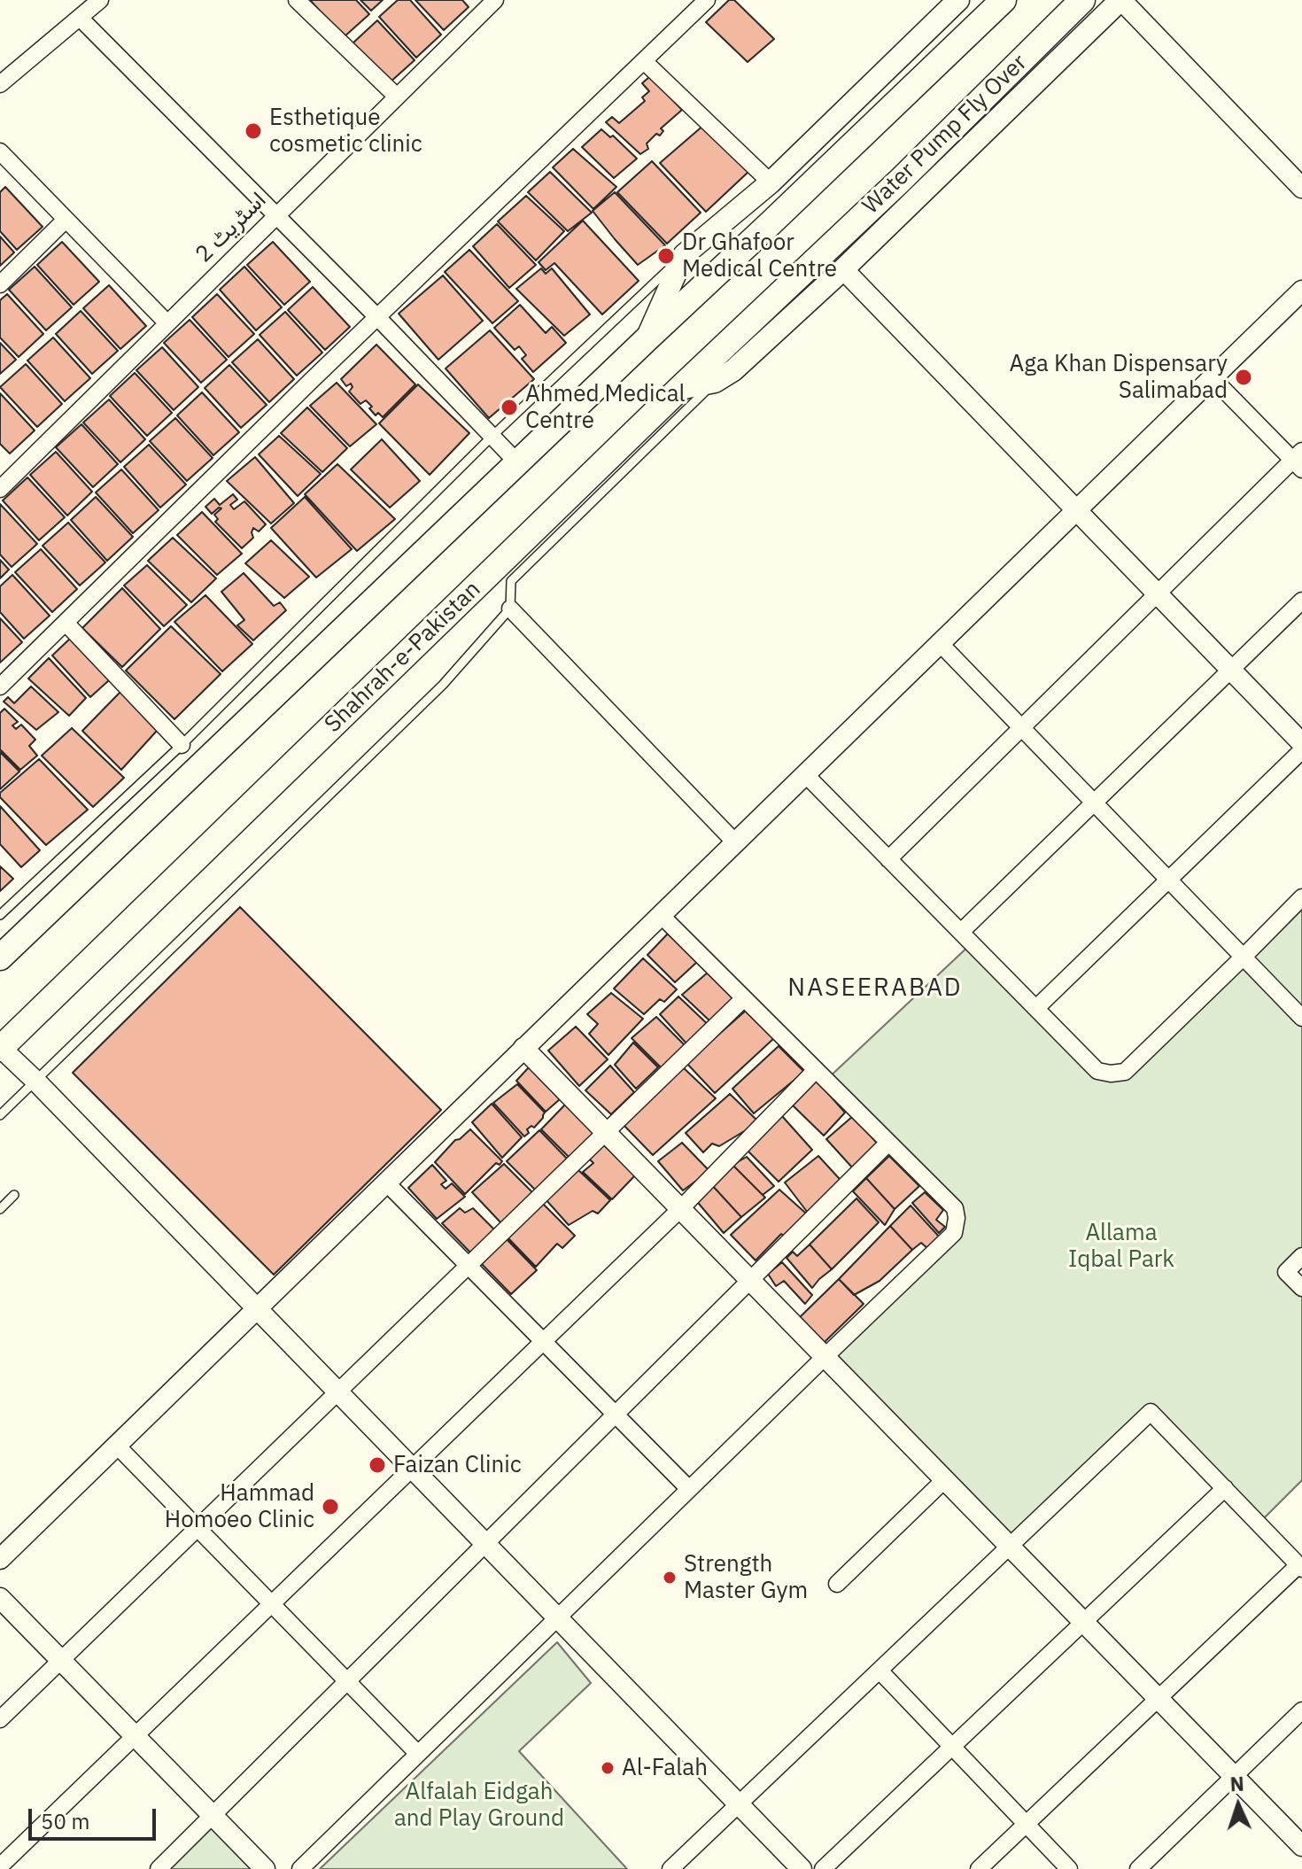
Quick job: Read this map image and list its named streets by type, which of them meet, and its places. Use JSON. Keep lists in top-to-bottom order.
{
  "streets": {
    "highway": ["Water Pump Fly Over", "Shahrah-e-Pakistan"],
    "street": ["اسٹریٹ 2"]
  },
  "crossings": [
    ["Water Pump Fly Over", "Shahrah-e-Pakistan"]
  ],
  "districts": ["NASEERABAD"],
  "parks": ["Allama Iqbal Park", "Alfalah Eidgah and Play Ground"],
  "places": [
    "Esthetique cosmetic clinic",
    "Dr Ghafoor Medical Centre",
    "Aga Khan Dispensary Salimabad",
    "Ahmed Medical Centre",
    "Faizan Clinic",
    "Hammad Homoeo Clinic",
    "Strength Master Gym",
    "Al-Falah"
  ],
  "scale_bar": "50 m",
  "north": "top"
}
